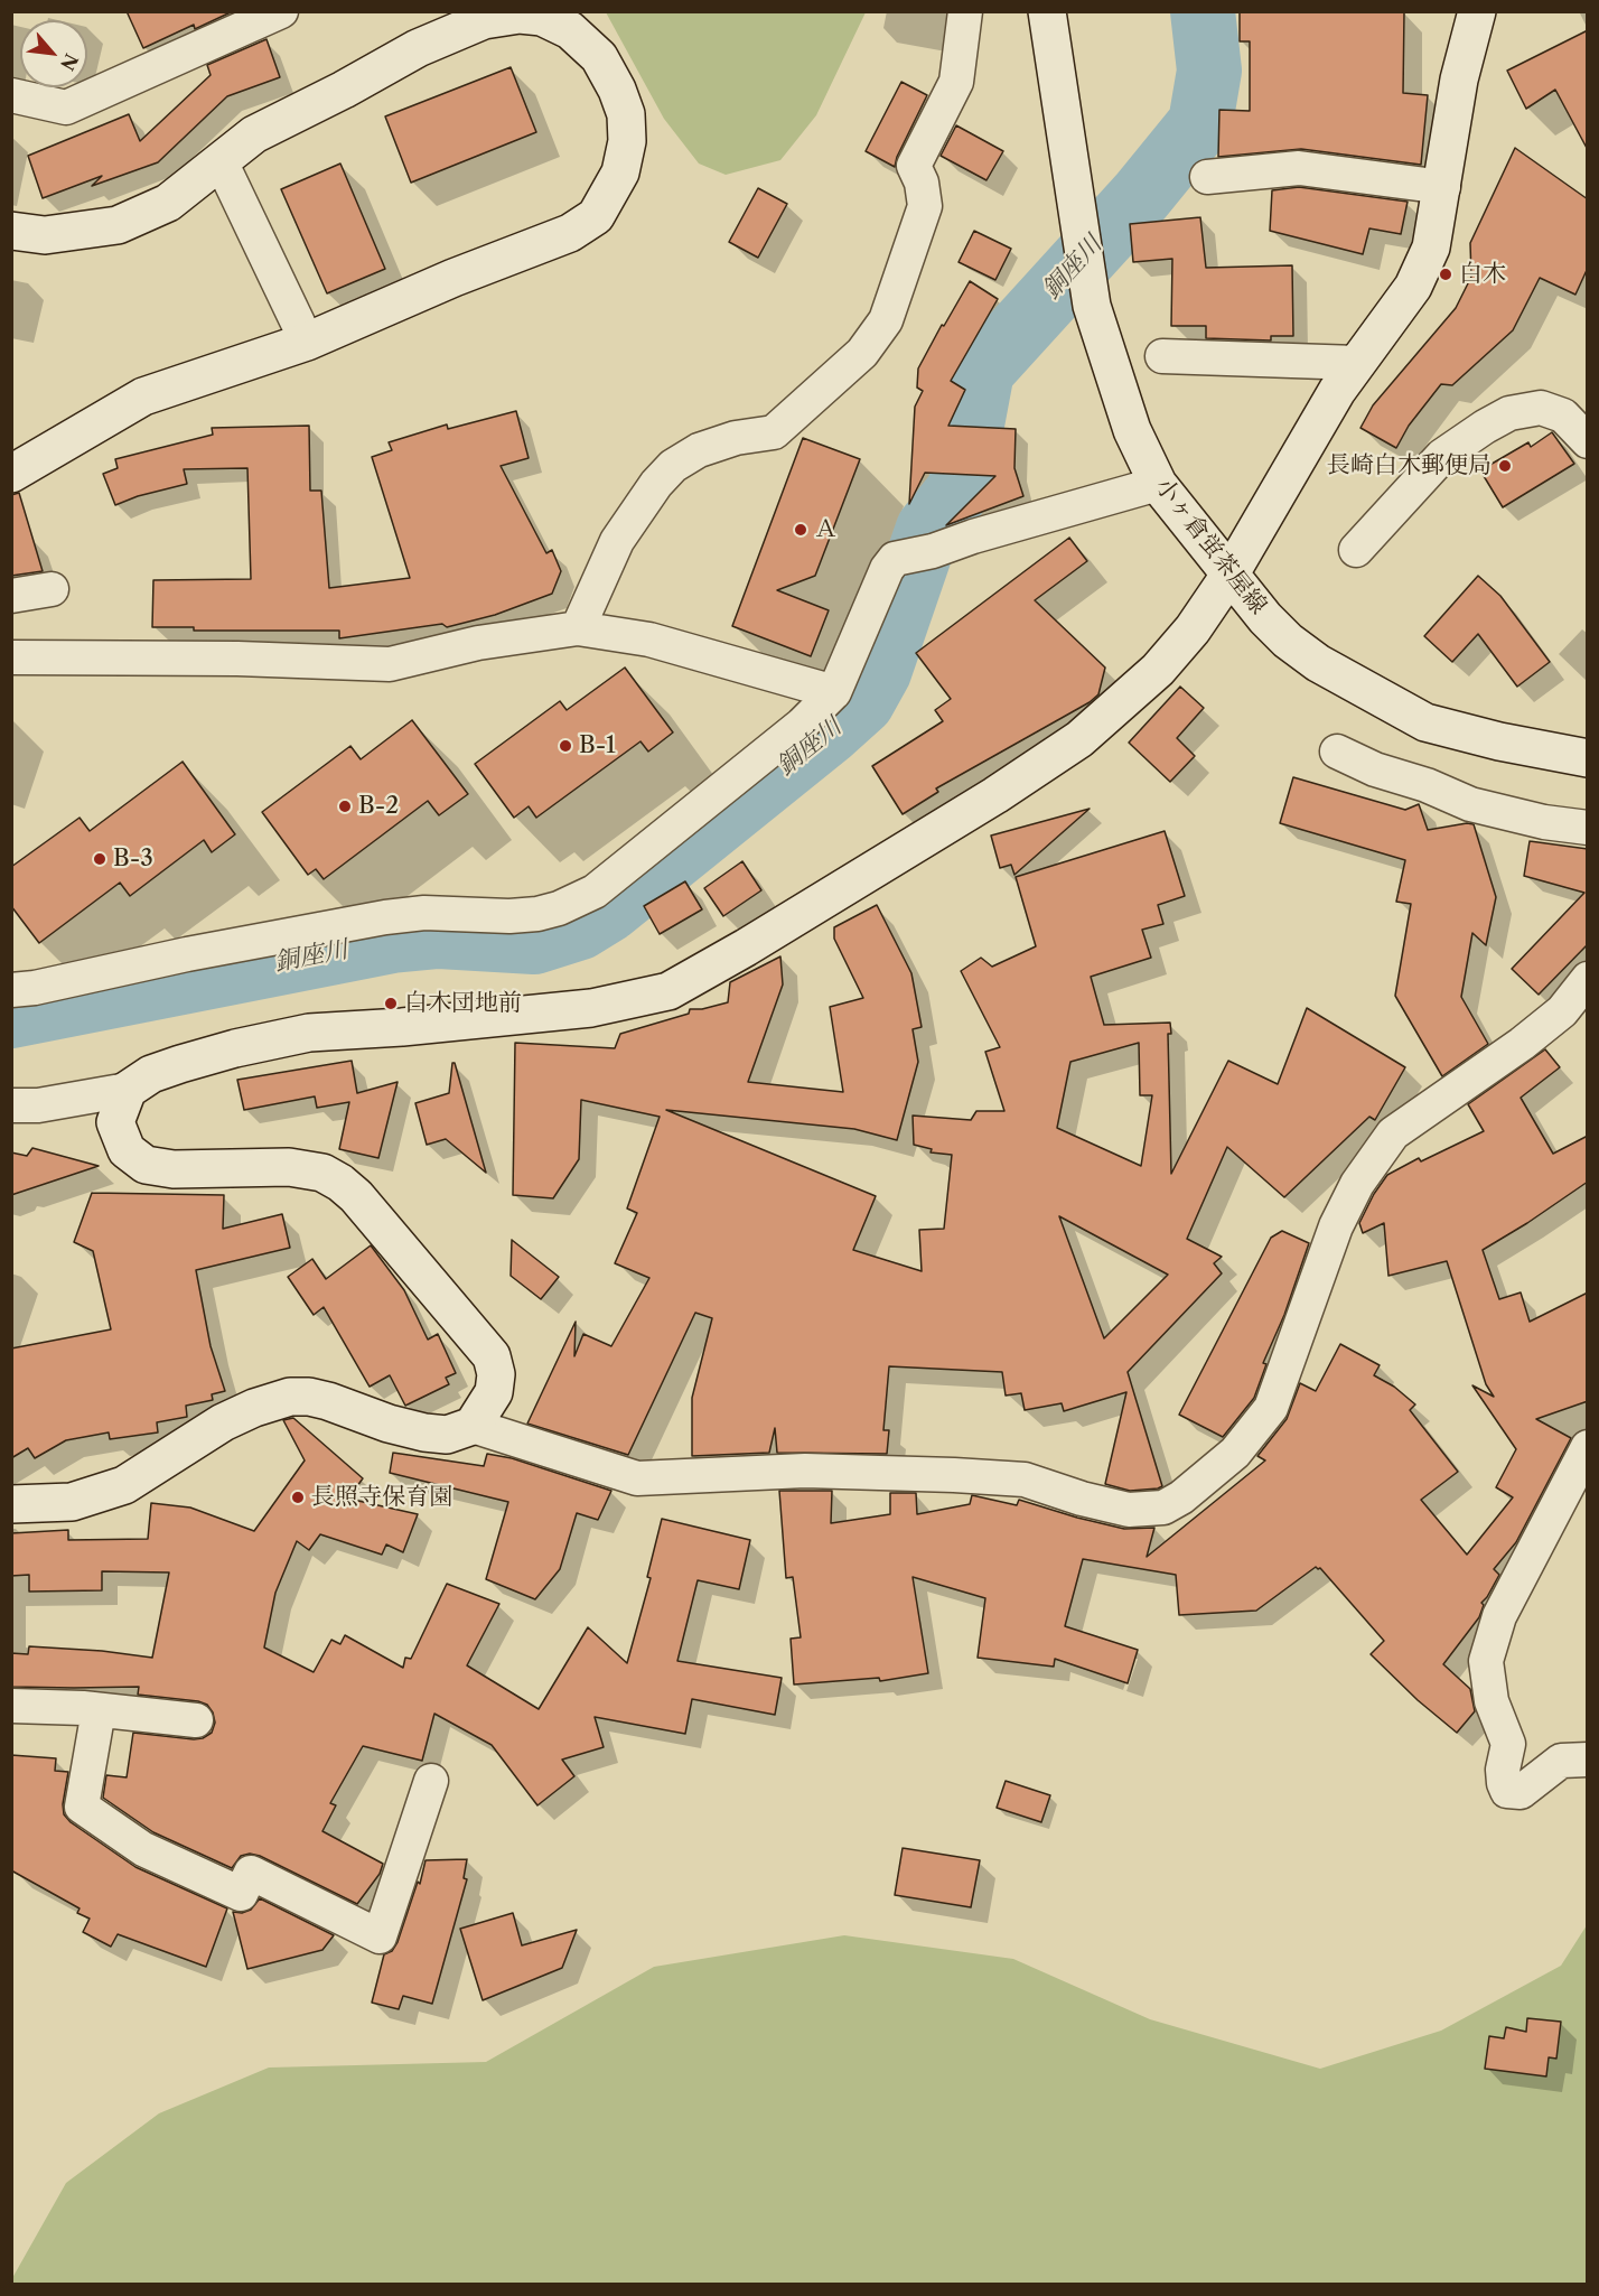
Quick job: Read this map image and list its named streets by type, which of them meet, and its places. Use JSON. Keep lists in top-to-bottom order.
{
  "streets": {
    "street": ["小ヶ倉蛍茶屋線"]
  },
  "water": ["銅座川"],
  "places": [
    "白木",
    "長崎白木郵便局",
    "Ａ",
    "B-1",
    "B-2",
    "B-3",
    "白木団地前",
    "長照寺保育園"
  ],
  "north": "bottom right"
}
